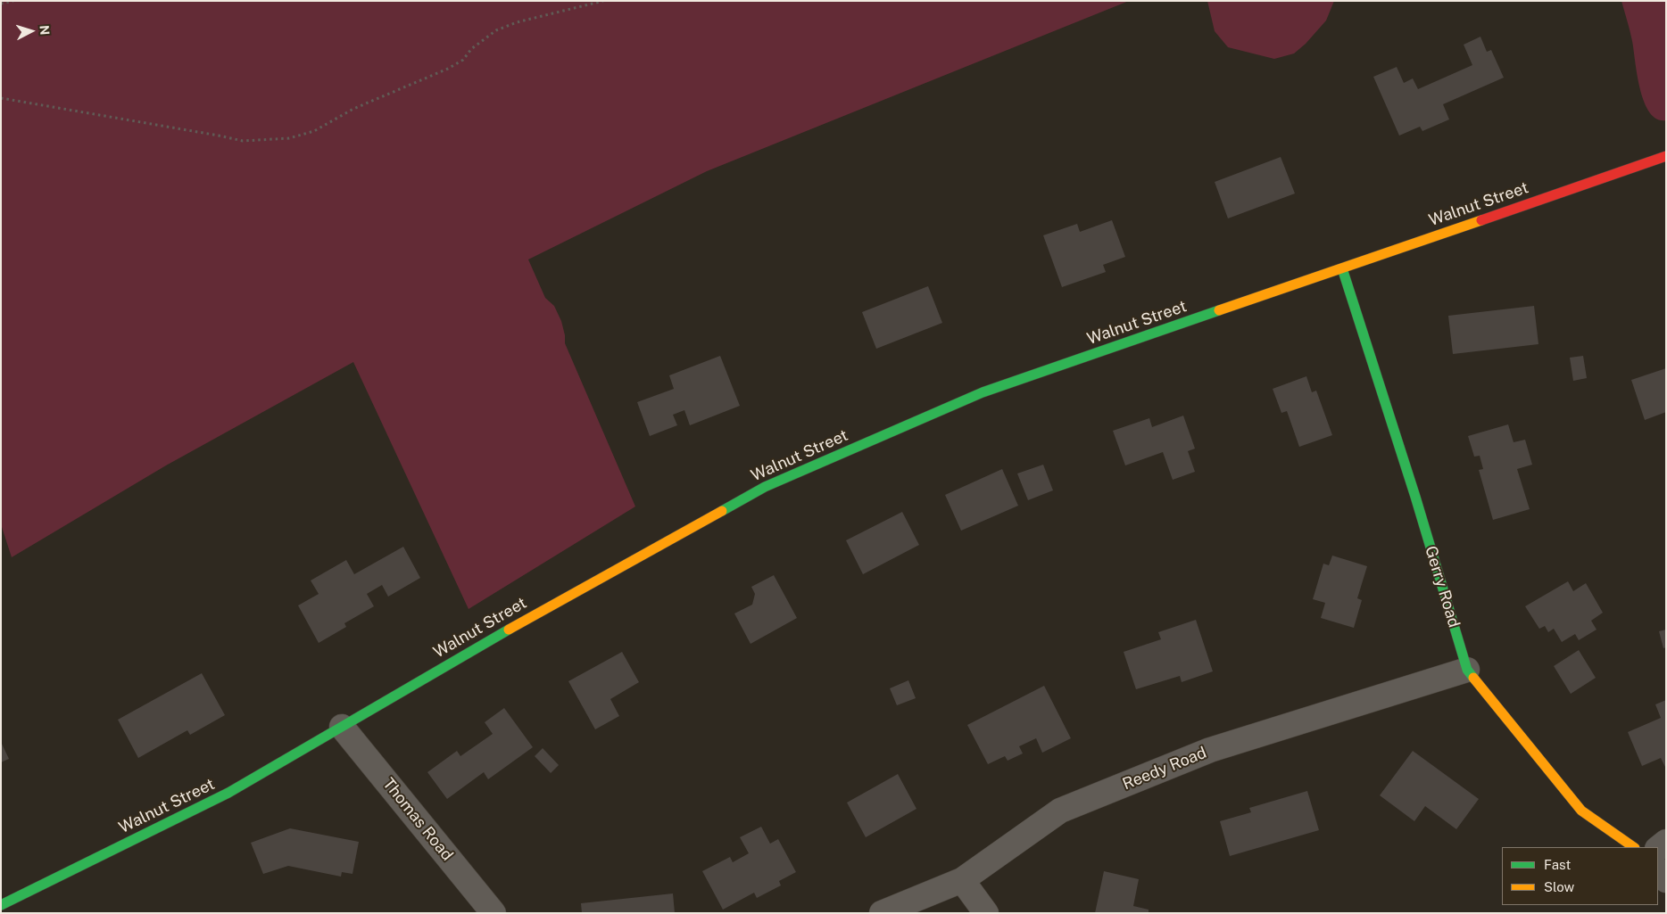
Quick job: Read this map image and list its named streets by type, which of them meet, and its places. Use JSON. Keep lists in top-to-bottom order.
{
  "streets": {
    "main road": ["Walnut Street", "Gerry Road"],
    "street": ["Reedy Road", "Thomas Road"]
  },
  "crossings": [
    ["Walnut Street", "Gerry Road"],
    ["Walnut Street", "Thomas Road"],
    ["Gerry Road", "Reedy Road"]
  ],
  "legend": ["Fast", "Slow"],
  "north": "right"
}
